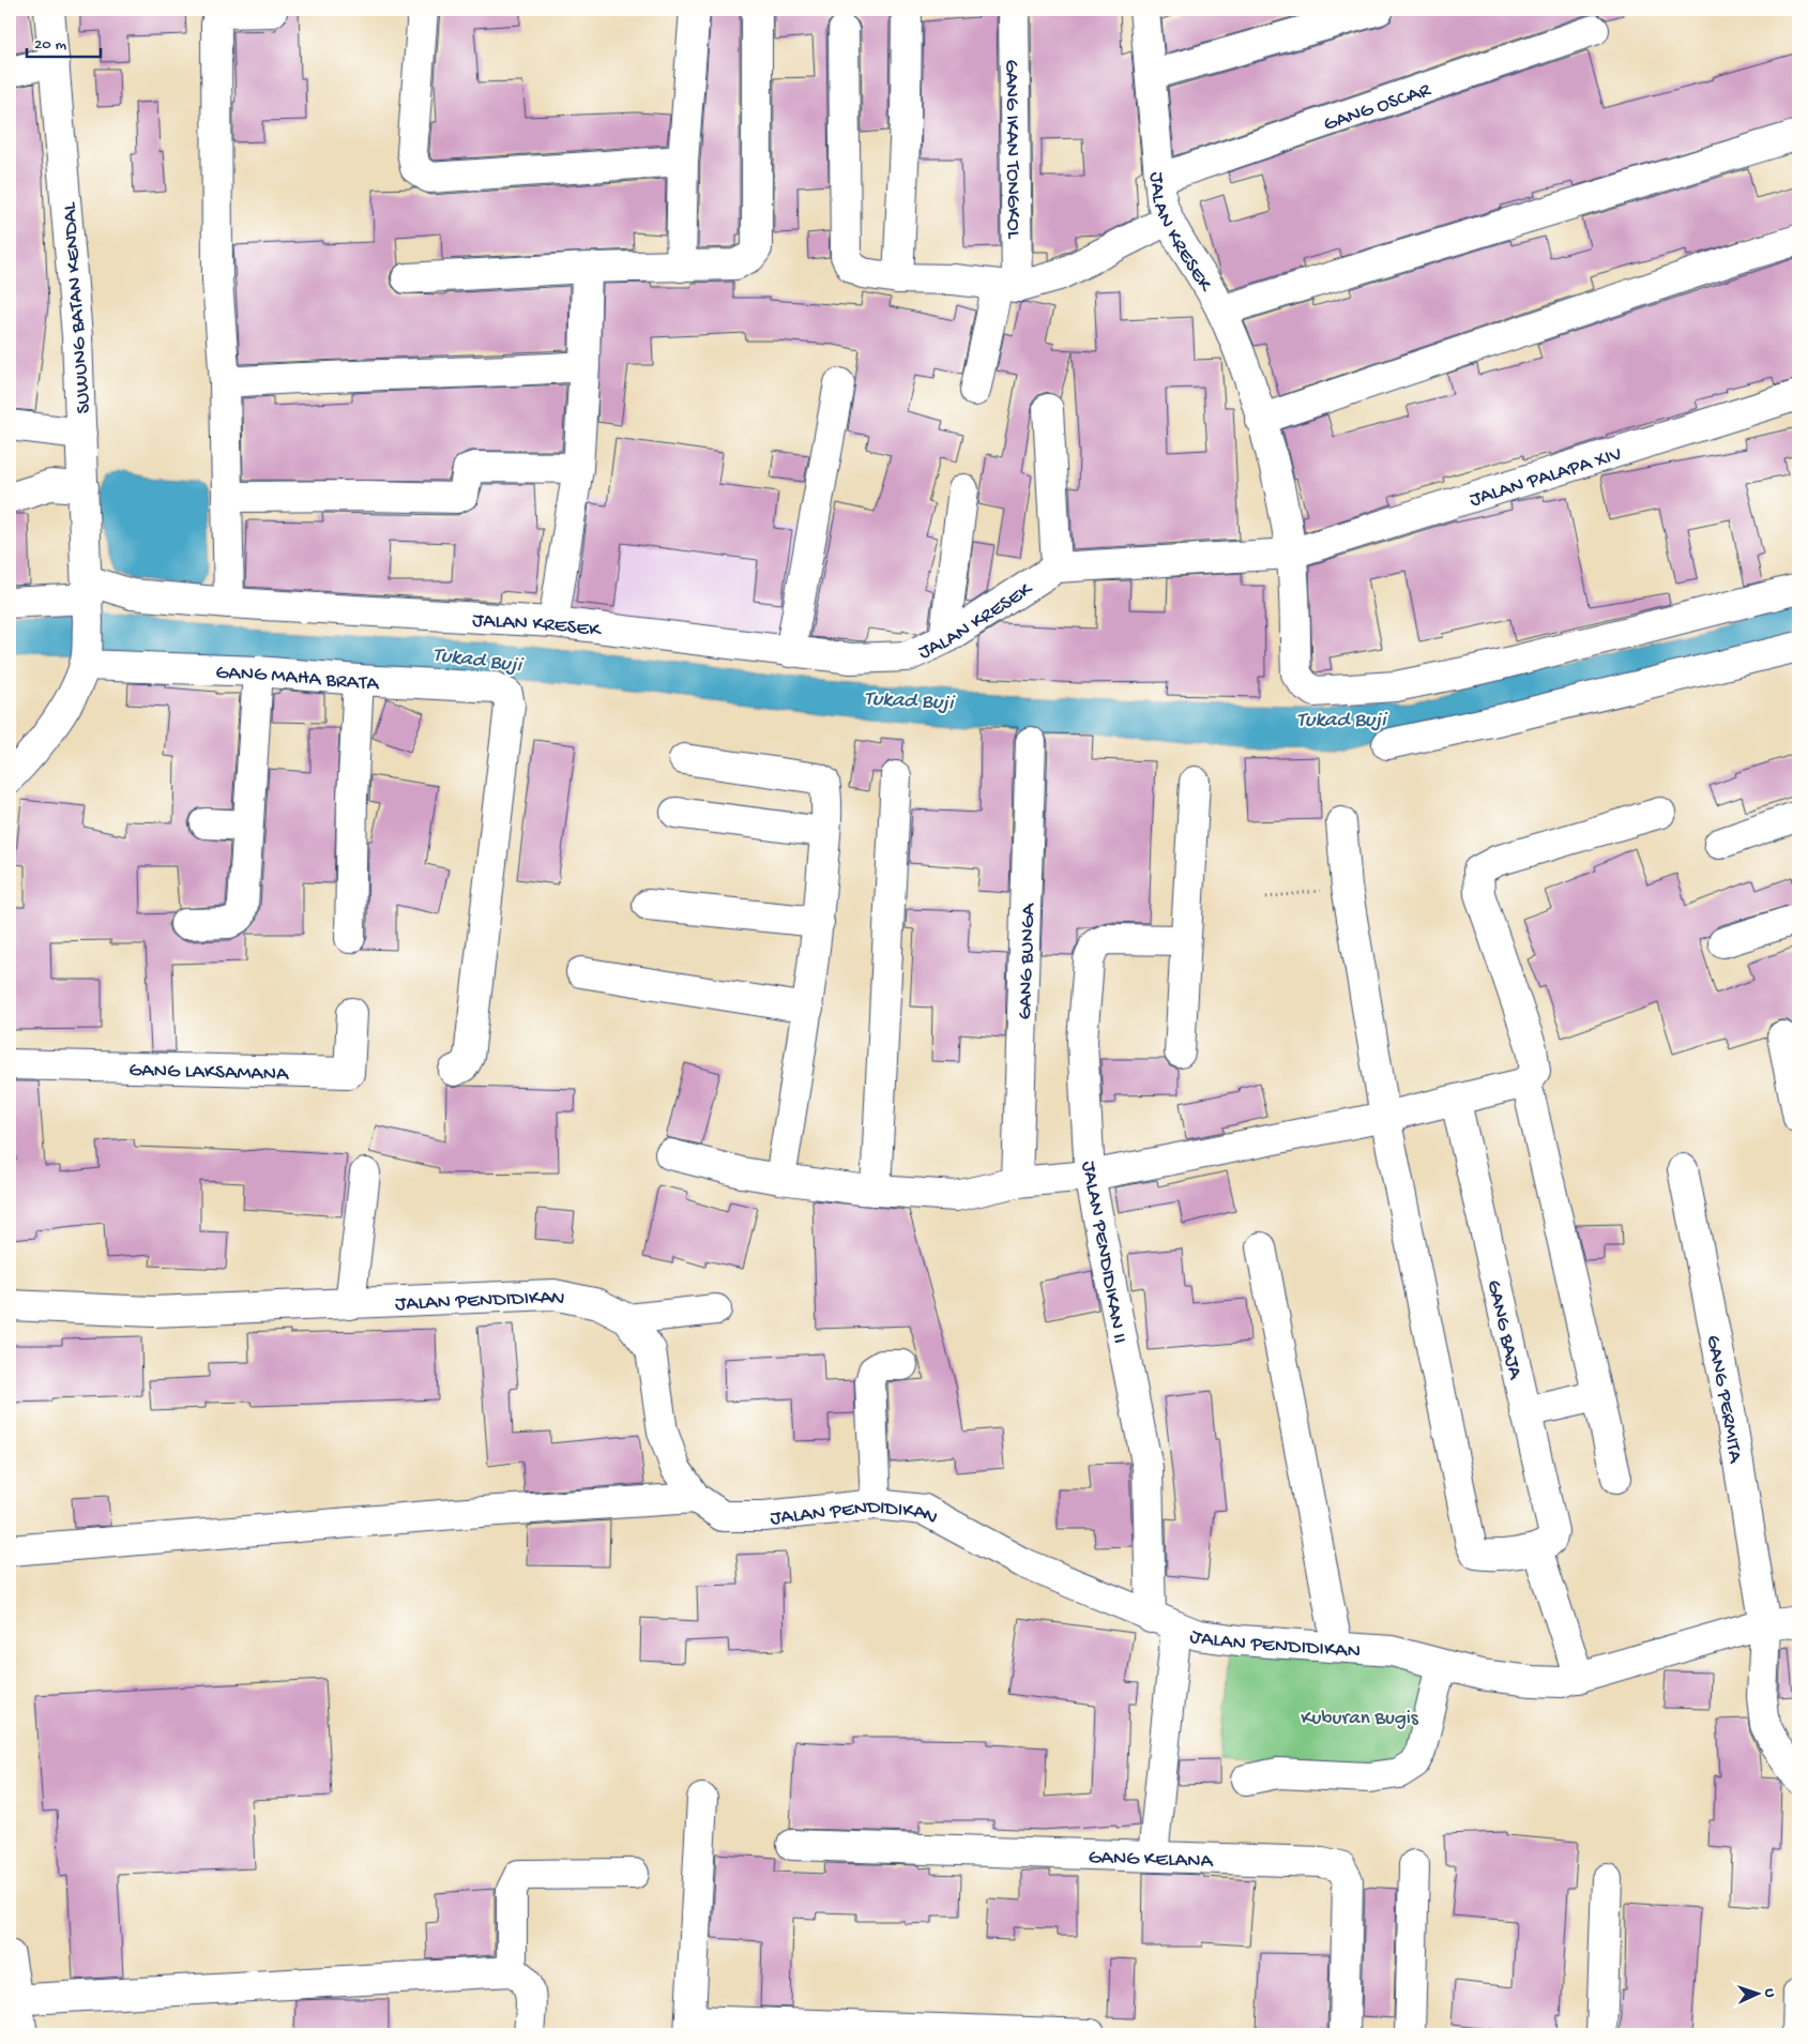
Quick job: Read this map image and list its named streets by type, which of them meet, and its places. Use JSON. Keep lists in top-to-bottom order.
{
  "streets": {
    "street": [
      "GANG OSCAR",
      "GANG IKAN TONGKOL",
      "JALAN KRESEK",
      "SUWUNG BATAN KENDAL",
      "JALAN PALAPA XIV",
      "GANG MAHA BRATA",
      "GANG BUNGA",
      "GANG LAKSAMANA",
      "JALAN PENDIDIKAN II",
      "JALAN PENDIDIKAN",
      "GANG BAJA",
      "GANG PERMITA",
      "GANG KELANA"
    ]
  },
  "crossings": [
    ["GANG OSCAR", "JALAN KRESEK"],
    ["JALAN KRESEK", "SUWUNG BATAN KENDAL"],
    ["JALAN KRESEK", "JALAN PALAPA XIV"],
    ["SUWUNG BATAN KENDAL", "GANG MAHA BRATA"],
    ["JALAN PENDIDIKAN II", "JALAN PENDIDIKAN"],
    ["JALAN PENDIDIKAN II", "GANG KELANA"],
    ["JALAN PENDIDIKAN", "GANG PERMITA"]
  ],
  "water": ["Tukad Buji"],
  "parks": ["Kuburan Bugis"],
  "scale_bar": "20 m",
  "north": "right"
}
